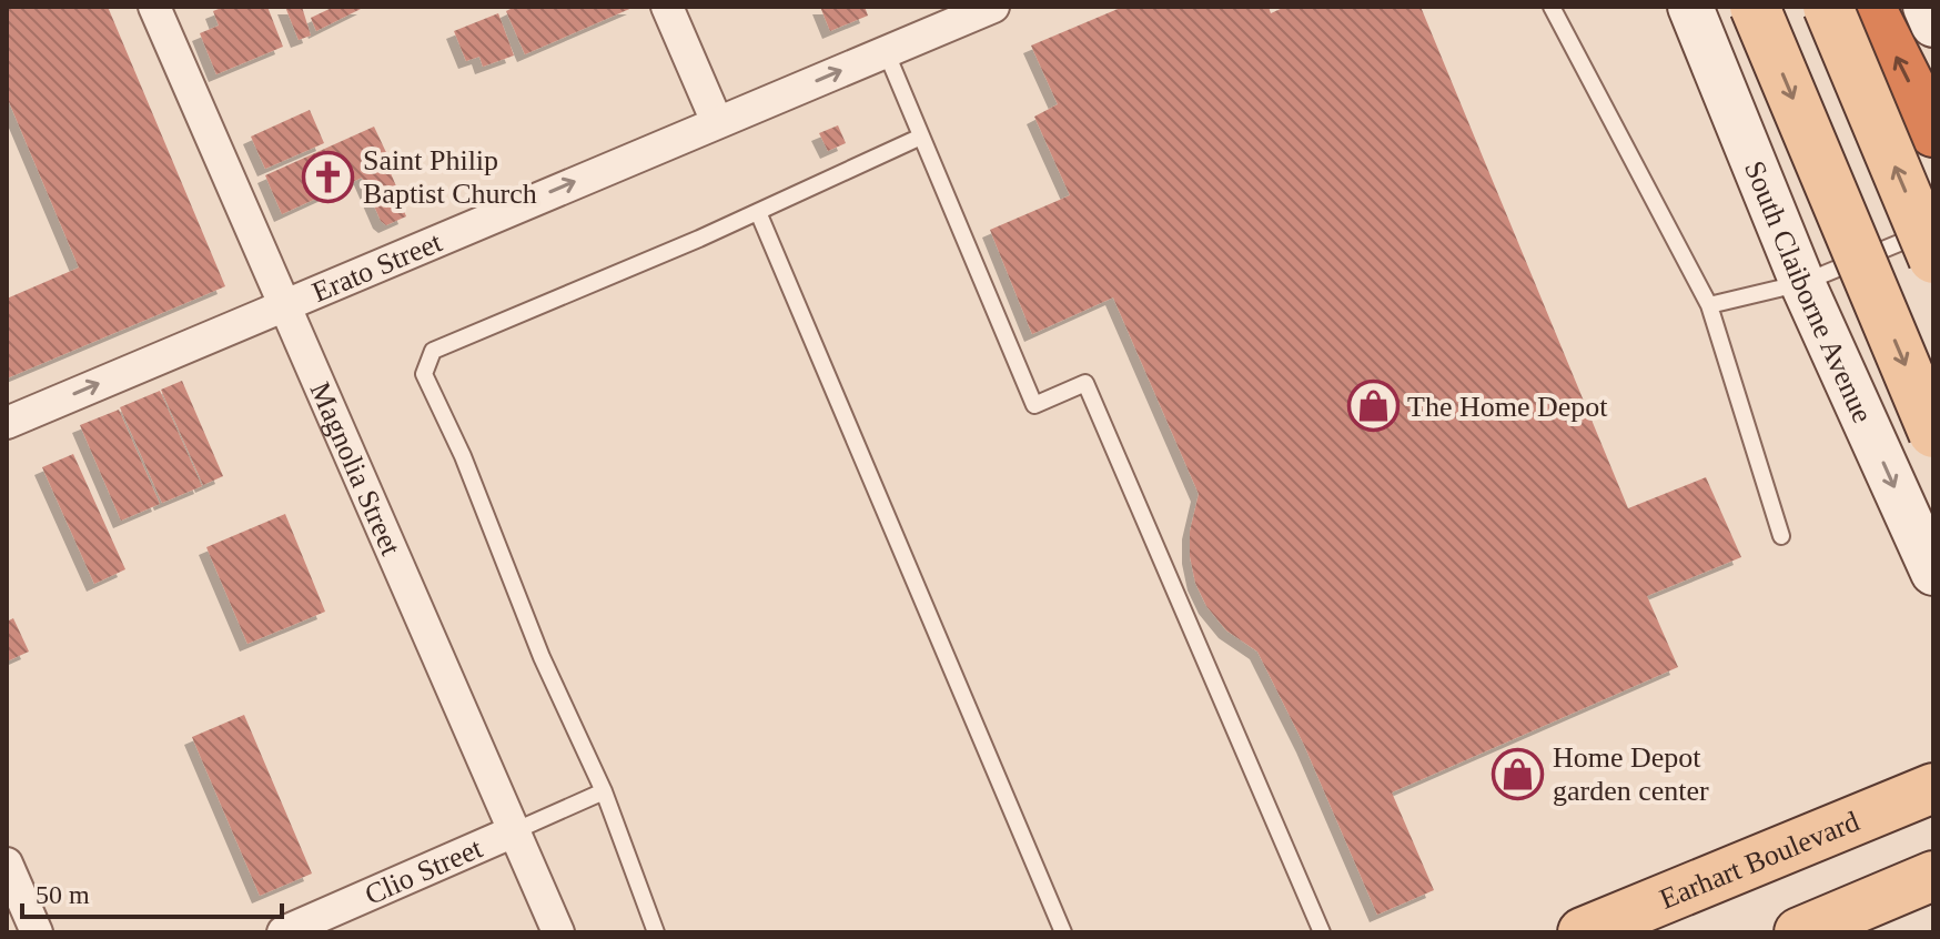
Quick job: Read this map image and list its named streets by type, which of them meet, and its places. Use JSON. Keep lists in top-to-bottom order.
{
  "streets": {
    "main road": ["South Claiborne Avenue", "Earhart Boulevard"],
    "street": ["Erato Street", "Magnolia Street", "Clio Street"]
  },
  "crossings": [
    ["Erato Street", "Magnolia Street"],
    ["Magnolia Street", "Clio Street"]
  ],
  "one_way": ["Erato Street"],
  "places": {
    "church": ["Saint Philip Baptist Church"],
    "shop": ["The Home Depot", "Home Depot garden center"]
  },
  "scale_bar": "50 m"
}
